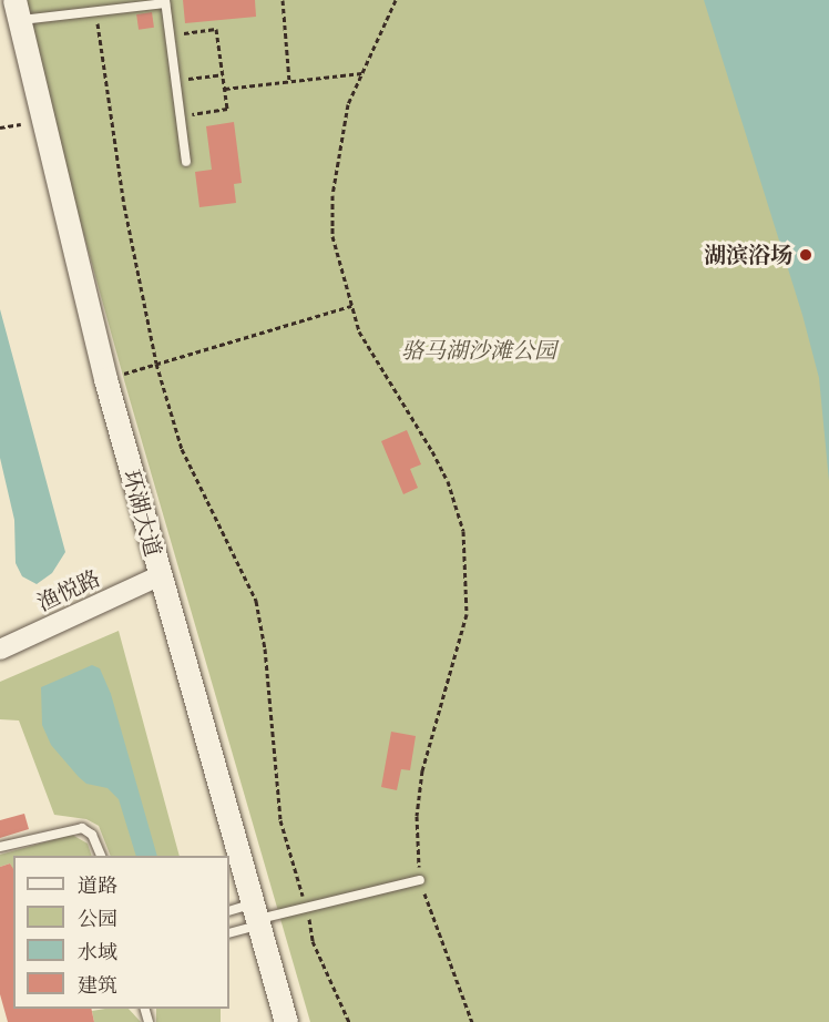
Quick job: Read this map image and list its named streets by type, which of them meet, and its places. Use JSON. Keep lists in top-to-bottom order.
{
  "streets": {
    "main road": ["环湖大道"],
    "street": ["渔悦路"]
  },
  "crossings": [
    ["环湖大道", "渔悦路"]
  ],
  "parks": ["骆马湖沙滩公园"],
  "places": ["湖滨浴场"],
  "legend": [
    "道路",
    "公园",
    "水域",
    "建筑"
  ]
}
